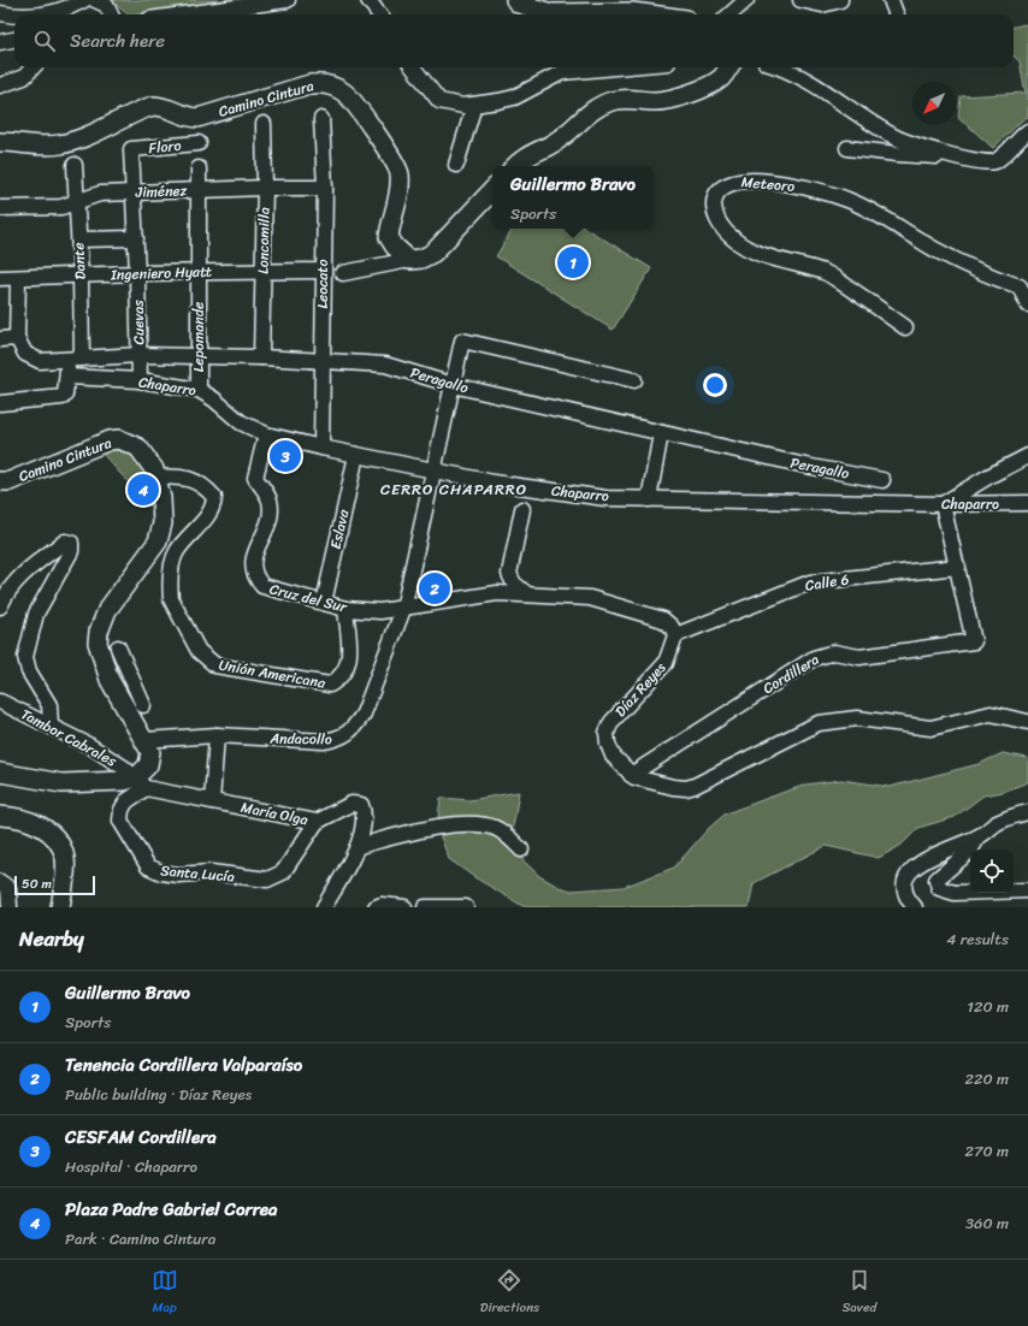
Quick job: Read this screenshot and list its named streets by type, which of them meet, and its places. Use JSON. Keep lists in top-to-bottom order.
{
  "streets": {
    "main road": ["Camino Cintura"],
    "street": [
      "Floro",
      "Meteoro",
      "Jiménez",
      "Loncomilla",
      "Dante",
      "Ingeniero Hyatt",
      "Leocato",
      "Cuevas",
      "Lepomande",
      "Peragallo",
      "Chaparro",
      "Eslava",
      "Calle 6",
      "Cruz del Sur",
      "Unión Americana",
      "Cordillera",
      "Díaz Reyes",
      "Tambor Cabrales",
      "Andacollo",
      "María Olga",
      "Santa Lucía"
    ]
  },
  "crossings": [
    ["Camino Cintura", "Unión Americana"],
    ["Camino Cintura", "Tambor Cabrales"],
    ["Camino Cintura", "Andacollo"],
    ["Camino Cintura", "María Olga"],
    ["Camino Cintura", "Santa Lucía"],
    ["Floro", "Cuevas"],
    ["Jiménez", "Loncomilla"],
    ["Jiménez", "Dante"],
    ["Jiménez", "Leocato"],
    ["Jiménez", "Cuevas"],
    ["Jiménez", "Lepomande"],
    ["Loncomilla", "Ingeniero Hyatt"],
    ["Loncomilla", "Peragallo"],
    ["Dante", "Ingeniero Hyatt"],
    ["Dante", "Peragallo"],
    ["Ingeniero Hyatt", "Leocato"],
    ["Ingeniero Hyatt", "Cuevas"],
    ["Ingeniero Hyatt", "Lepomande"],
    ["Leocato", "Peragallo"],
    ["Leocato", "Chaparro"],
    ["Cuevas", "Peragallo"],
    ["Cuevas", "Chaparro"],
    ["Lepomande", "Peragallo"],
    ["Lepomande", "Chaparro"],
    ["Peragallo", "Andacollo"],
    ["Chaparro", "Eslava"],
    ["Chaparro", "Cruz del Sur"],
    ["Chaparro", "Andacollo"],
    ["Eslava", "Cruz del Sur"],
    ["Calle 6", "Cordillera"],
    ["Calle 6", "Díaz Reyes"],
    ["Cruz del Sur", "Unión Americana"],
    ["Cruz del Sur", "Andacollo"],
    ["Cordillera", "Díaz Reyes"],
    ["Tambor Cabrales", "María Olga"],
    ["Tambor Cabrales", "Santa Lucía"],
    ["María Olga", "Santa Lucía"]
  ],
  "districts": ["CERRO CHAPARRO"],
  "scale_bar": "50 m",
  "north": "bottom left",
  "page": {
    "search": "Search here",
    "popup": ["Guillermo Bravo", "Sports"],
    "pins": [
      "1",
      "3",
      "4",
      "2"
    ],
    "scale": "50 m",
    "heading": ["Nearby", "4 results"],
    "list": [
      {
        "mark": "1",
        "name": "Guillermo Bravo",
        "note": "Sports",
        "value": "120 m"
      },
      {
        "mark": "2",
        "name": "Tenencia Cordillera Valparaíso",
        "note": "Public building · Díaz Reyes",
        "value": "220 m"
      },
      {
        "mark": "3",
        "name": "CESFAM Cordillera",
        "note": "Hospital · Chaparro",
        "value": "270 m"
      },
      {
        "mark": "4",
        "name": "Plaza Padre Gabriel Correa",
        "note": "Park · Camino Cintura",
        "value": "360 m"
      }
    ],
    "nav": ["Map", "Directions", "Saved"]
  }
}
